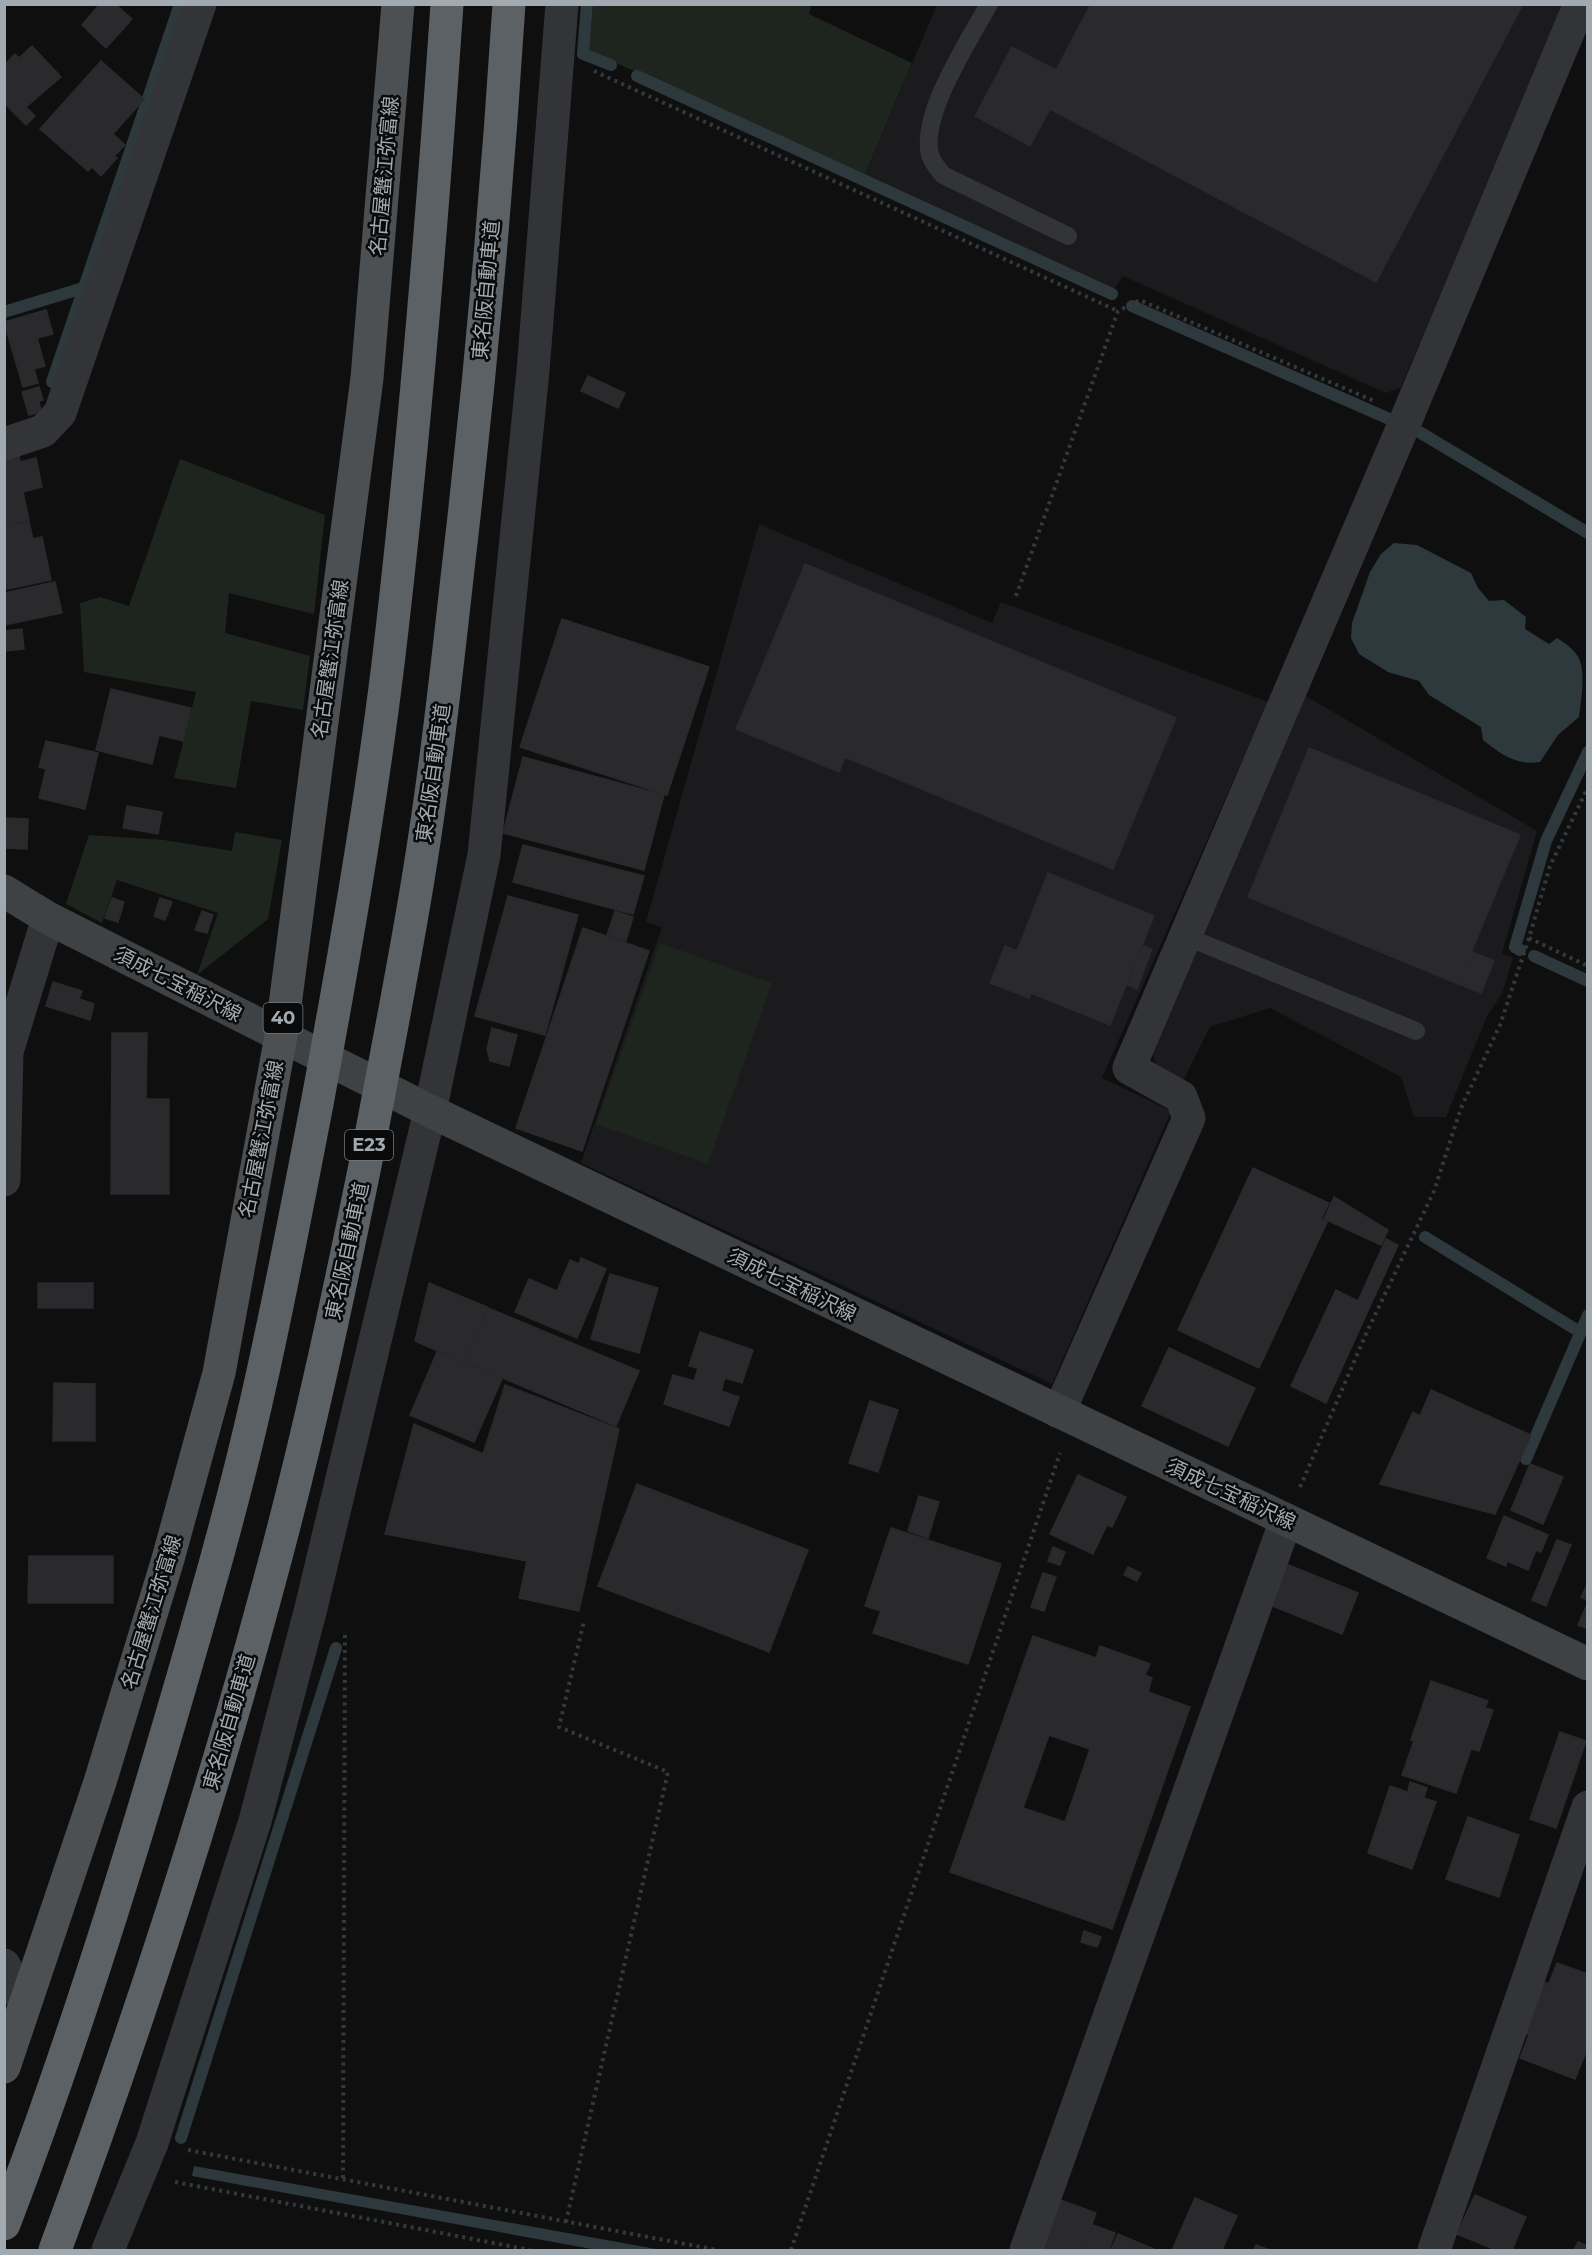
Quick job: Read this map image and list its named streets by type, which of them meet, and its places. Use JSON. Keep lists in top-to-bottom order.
{
  "streets": {
    "highway": ["東名阪自動車道", "E23"],
    "main road": ["名古屋蟹江弥富線", "須成七宝稲沢線", "40"]
  },
  "crossings": [
    ["名古屋蟹江弥富線", "須成七宝稲沢線"]
  ]
}
